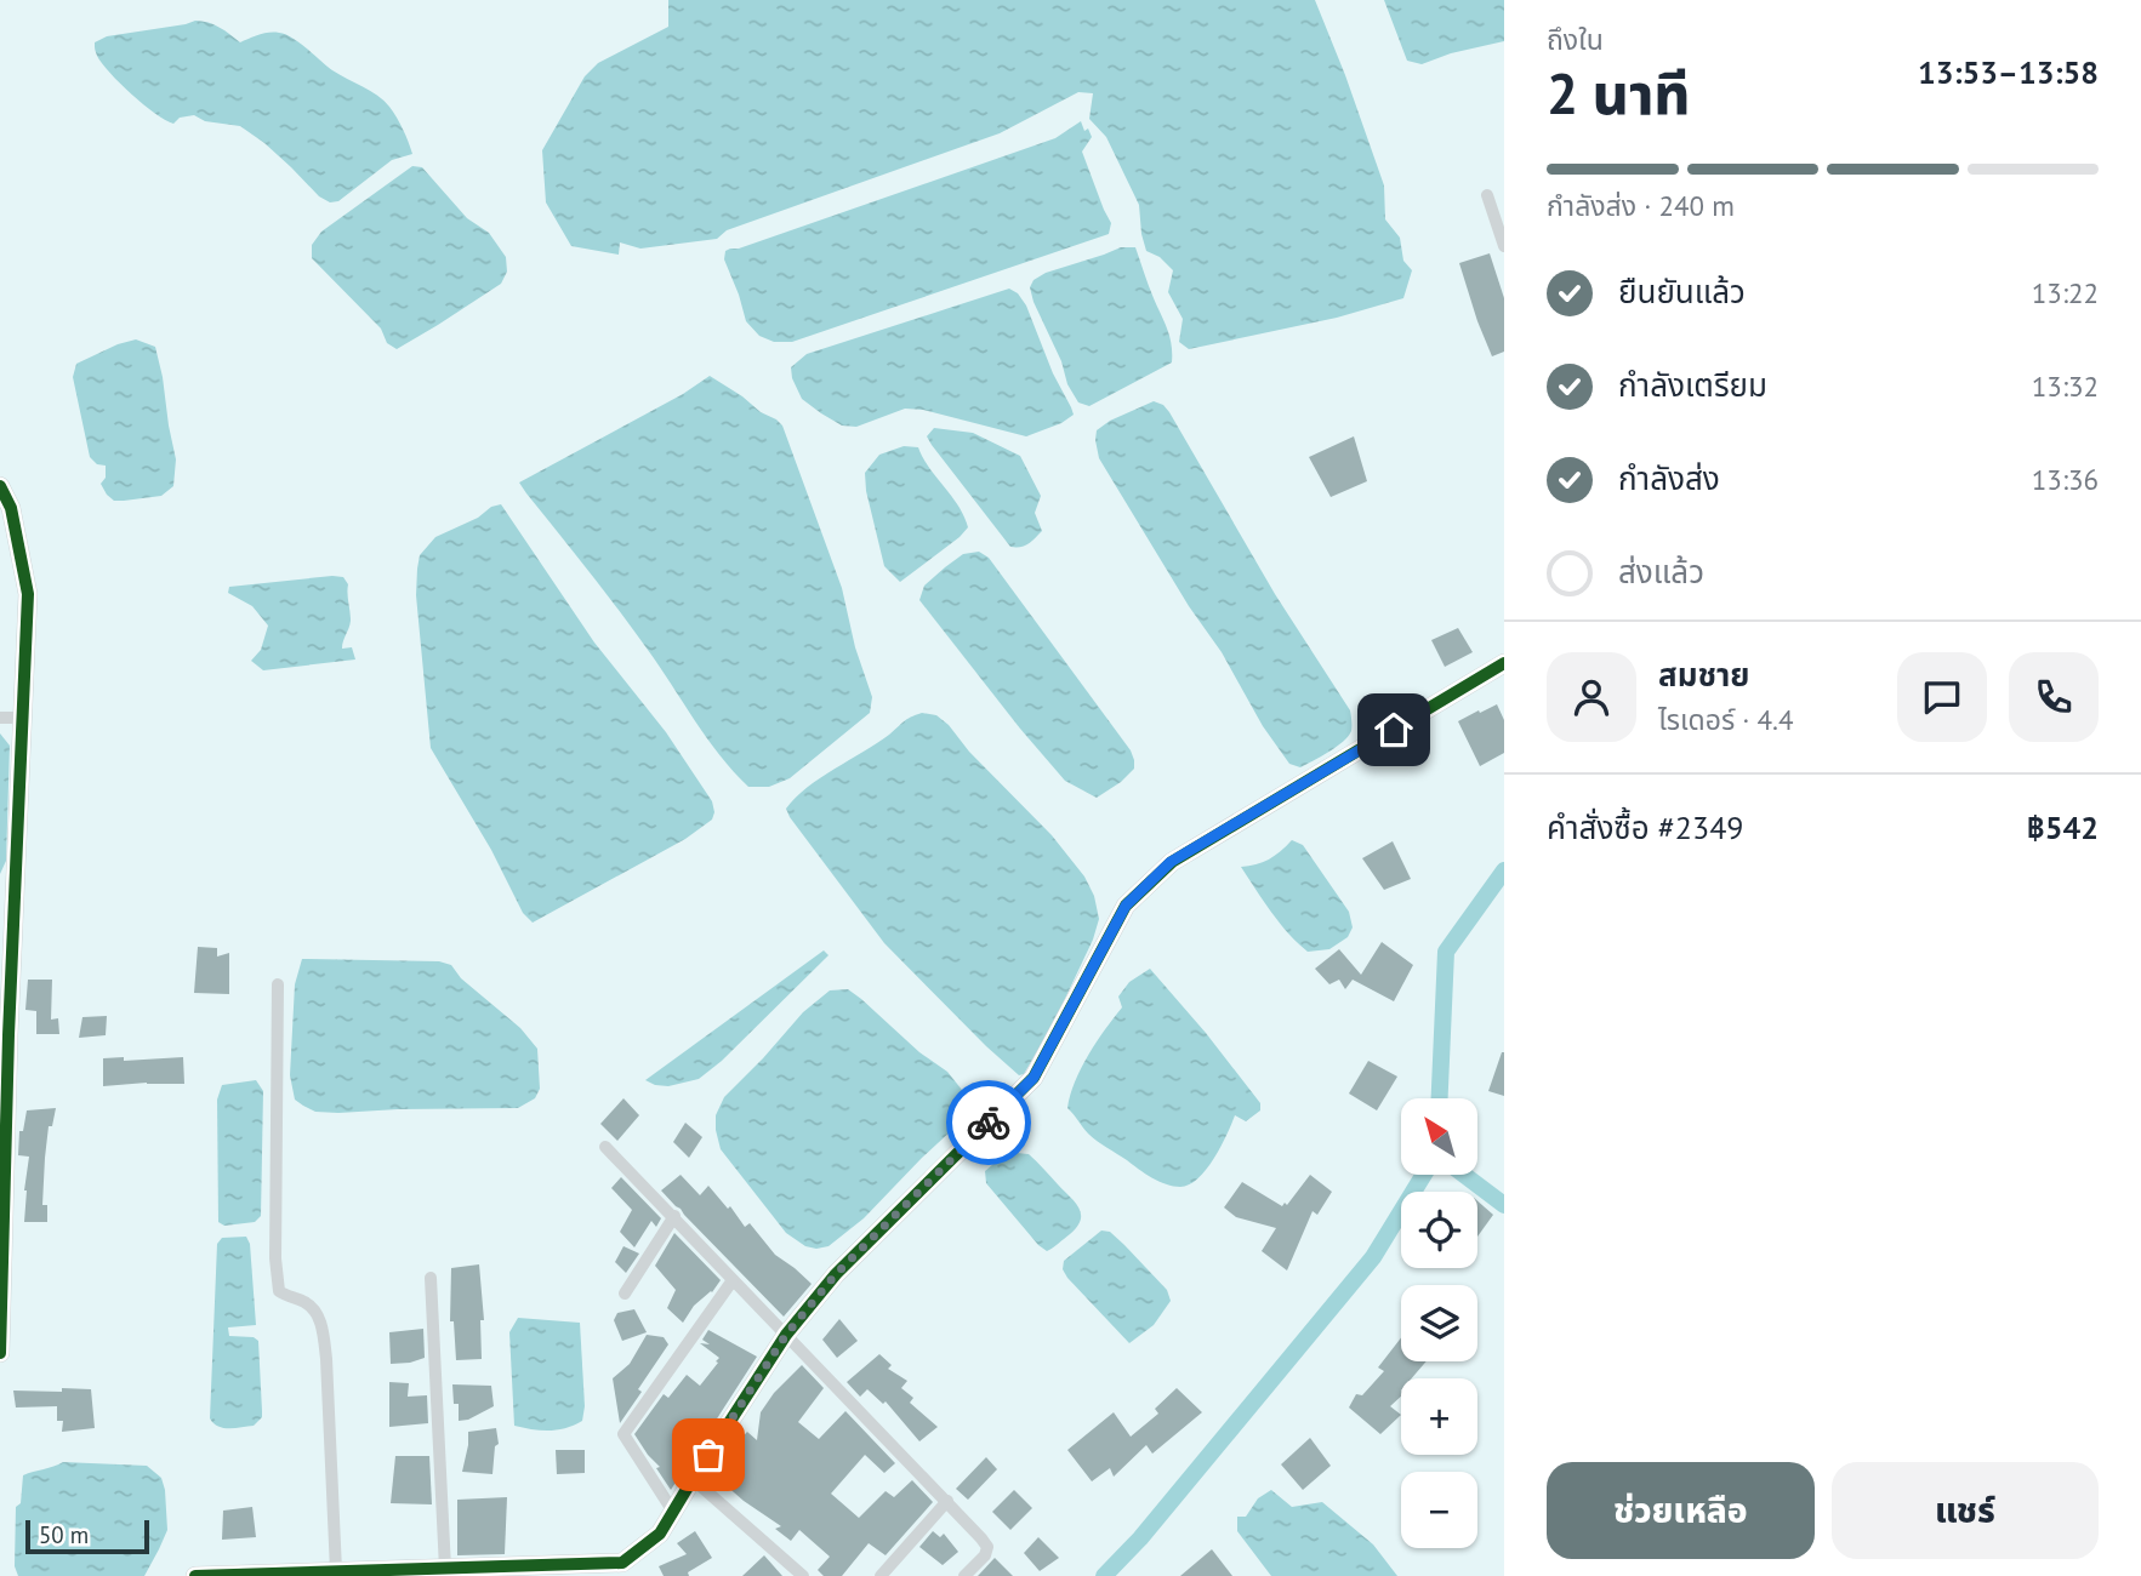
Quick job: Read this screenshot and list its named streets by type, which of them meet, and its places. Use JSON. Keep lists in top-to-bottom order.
{
  "scale_bar": "50 m",
  "north": "top left",
  "page": {
    "heading": ["2 นาที", "ถึงใน", "13:53–13:58"],
    "panel": [
      "สมชาย",
      "ไรเดอร์ · 4.4",
      "คำสั่งซื้อ #2349",
      "฿542"
    ],
    "bar": "กำลังส่ง · 240 m",
    "list": [
      ["ยืนยันแล้ว", "13:22"],
      ["กำลังเตรียม", "13:32"],
      ["กำลังส่ง", "13:36"],
      "ส่งแล้ว"
    ],
    "map_buttons": ["+", "−"],
    "buttons": ["ช่วยเหลือ", "แชร์"],
    "scale": "50 m"
  }
}
